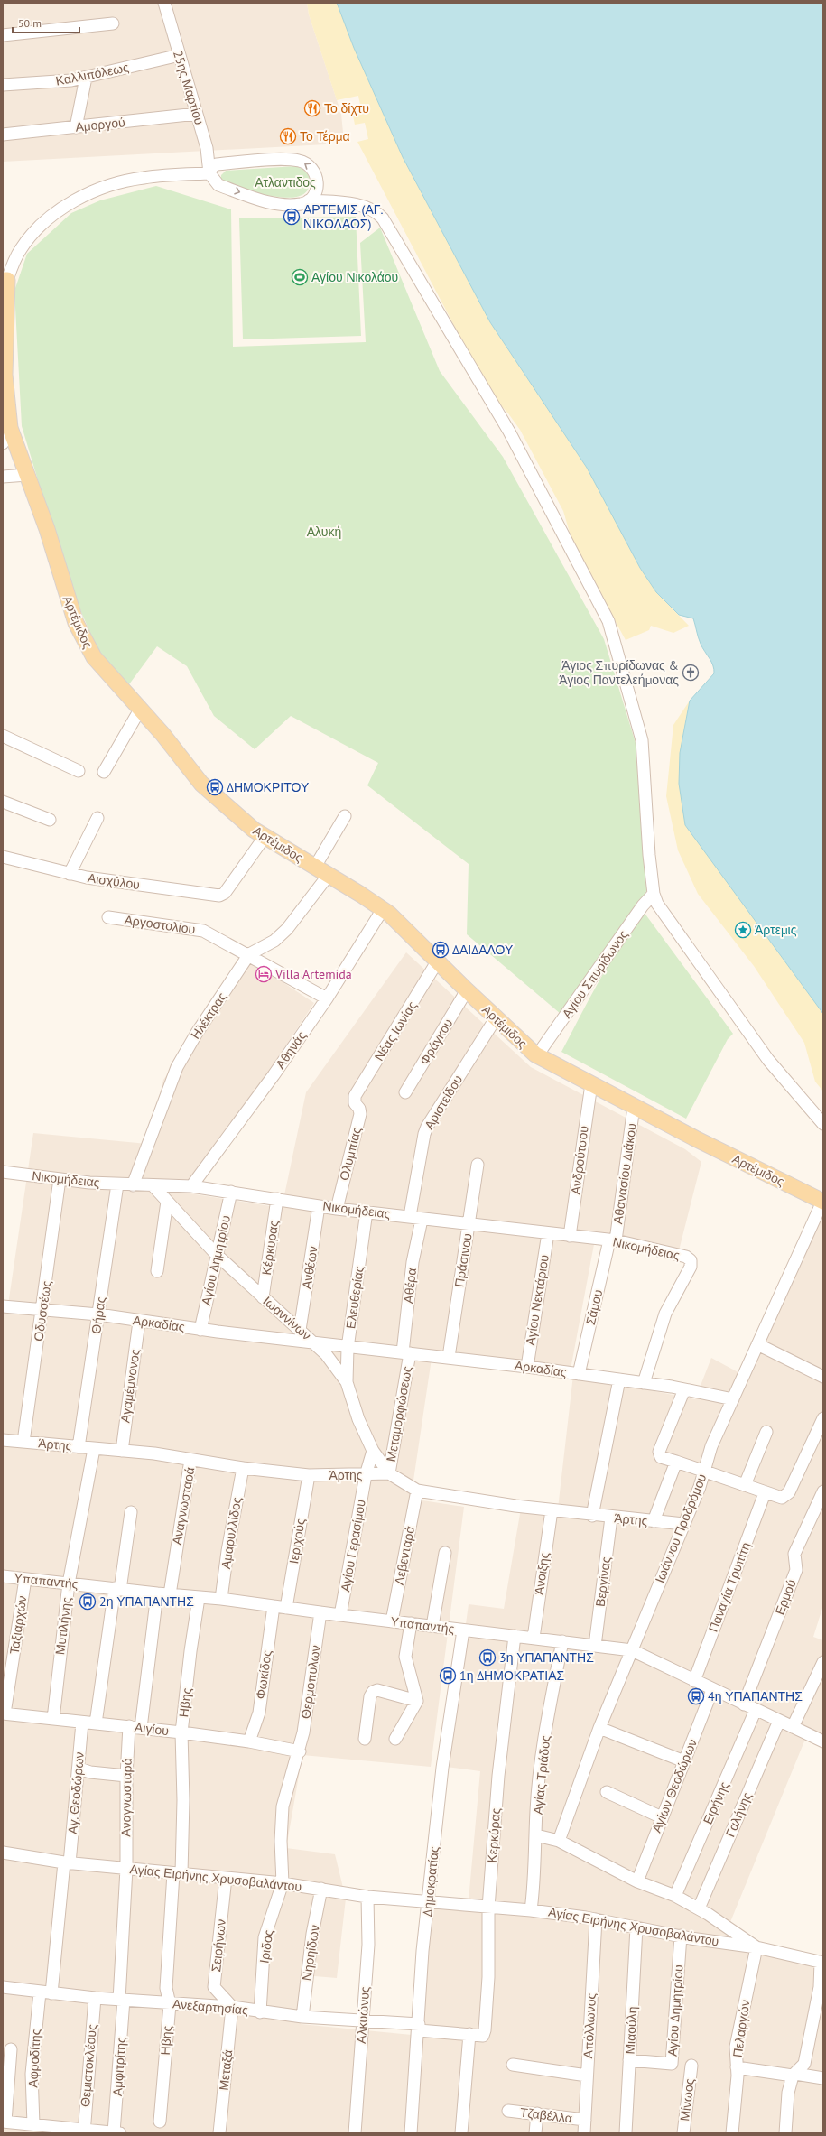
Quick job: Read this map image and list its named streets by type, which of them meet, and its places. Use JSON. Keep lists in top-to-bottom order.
{
  "streets": {
    "main road": ["Αρτέμιδος"],
    "street": [
      "Καλλιπόλεως",
      "25ης Μαρτίου",
      "Αμοργού",
      "Αισχύλου",
      "Αργοστολίου",
      "Αγίου Σπυρίδωνος",
      "Ηλέκτρας",
      "Νέας Ιωνίας",
      "Φράγκου",
      "Αθηνάς",
      "Αριστείδου",
      "Ολυμπίας",
      "Ανδρούτσου",
      "Αθανασίου Διάκου",
      "Νικομήδειας",
      "Κέρκυρας",
      "Αγίου Δημητρίου",
      "Πράσινου",
      "Ανθέων",
      "Αθέρα",
      "Ελευθερίας",
      "Αγίου Νεκτάριου",
      "Σάμου",
      "Οδυσσέως",
      "Θήρας",
      "Ιωαννίνων",
      "Αρκαδίας",
      "Αγαμέμνονος",
      "Μεταμορφώσεως",
      "Άρτης",
      "Αναγνωσταρά",
      "Ιωάννου Προδρόμου",
      "Αμαρυλλίδος",
      "Ιεριχούς",
      "Αγίου Γερασίμου",
      "Λεβενταρά",
      "Άνοιξης",
      "Υπαπαντής",
      "Βεργίνας",
      "Παναγία Τρυπίτη",
      "Ερμού",
      "Ταξιαρχών",
      "Μυτιλήνης",
      "Φωκίδος",
      "Θερμοπυλων",
      "Ηβης",
      "Αιγίου",
      "Αγίας Τριάδος",
      "Αγίων Θεοδώρων",
      "Αγ. Θεοδώρων",
      "Ειρήνης",
      "Γαλήνης",
      "Κερκύρας",
      "Αγίας Ειρήνης Χρυσοβαλάντου",
      "Δημοκρατίας",
      "Σειρήνων",
      "Ιριδος",
      "Νηρηίδων",
      "Ανεξαρτησίας",
      "Αλκυώνυς",
      "Απόλλωνος",
      "Πελαργών",
      "Μιαούλη",
      "Αφροδίτης",
      "Θεμιστοκλέους",
      "Αμφιτρίτης",
      "Μεταξά",
      "Μίνωος",
      "Τζαβέλλα"
    ]
  },
  "crossings": [
    ["Καλλιπόλεως", "25ης Μαρτίου"],
    ["25ης Μαρτίου", "Αμοργού"],
    ["Αρτέμιδος", "Αισχύλου"],
    ["Αρτέμιδος", "Αγίου Σπυρίδωνος"],
    ["Αρτέμιδος", "Ηλέκτρας"],
    ["Αρτέμιδος", "Νέας Ιωνίας"],
    ["Αρτέμιδος", "Φράγκου"],
    ["Αρτέμιδος", "Αθηνάς"],
    ["Αρτέμιδος", "Αριστείδου"],
    ["Αρτέμιδος", "Ανδρούτσου"],
    ["Αρτέμιδος", "Αθανασίου Διάκου"],
    ["Αρτέμιδος", "Ιωάννου Προδρόμου"],
    ["Αργοστολίου", "Ηλέκτρας"],
    ["Αργοστολίου", "Αθηνάς"],
    ["Ηλέκτρας", "Νικομήδειας"],
    ["Νέας Ιωνίας", "Ολυμπίας"],
    ["Αθηνάς", "Νικομήδειας"],
    ["Αριστείδου", "Νικομήδειας"],
    ["Ολυμπίας", "Νικομήδειας"],
    ["Ανδρούτσου", "Νικομήδειας"],
    ["Αθανασίου Διάκου", "Νικομήδειας"],
    ["Αθανασίου Διάκου", "Σάμου"],
    ["Νικομήδειας", "Κέρκυρας"],
    ["Νικομήδειας", "Αγίου Δημητρίου"],
    ["Νικομήδειας", "Πράσινου"],
    ["Νικομήδειας", "Ανθέων"],
    ["Νικομήδειας", "Αθέρα"],
    ["Νικομήδειας", "Ελευθερίας"],
    ["Νικομήδειας", "Αγίου Νεκτάριου"],
    ["Νικομήδειας", "Σάμου"],
    ["Νικομήδειας", "Οδυσσέως"],
    ["Νικομήδειας", "Θήρας"],
    ["Νικομήδειας", "Ιωαννίνων"],
    ["Νικομήδειας", "Αρκαδίας"],
    ["Κέρκυρας", "Ιωαννίνων"],
    ["Αγίου Δημητρίου", "Ιωαννίνων"],
    ["Αγίου Δημητρίου", "Αρκαδίας"],
    ["Αγίου Δημητρίου", "Αγίας Ειρήνης Χρυσοβαλάντου"],
    ["Αγίου Δημητρίου", "Μιαούλη"],
    ["Πράσινου", "Αρκαδίας"],
    ["Ανθέων", "Ιωαννίνων"],
    ["Αθέρα", "Αρκαδίας"],
    ["Αθέρα", "Μεταμορφώσεως"],
    ["Ελευθερίας", "Ιωαννίνων"],
    ["Ελευθερίας", "Αρκαδίας"],
    ["Αγίου Νεκτάριου", "Αρκαδίας"],
    ["Σάμου", "Αρκαδίας"],
    ["Οδυσσέως", "Αρκαδίας"],
    ["Οδυσσέως", "Άρτης"],
    ["Θήρας", "Αρκαδίας"],
    ["Θήρας", "Άρτης"],
    ["Ιωαννίνων", "Αρκαδίας"],
    ["Ιωαννίνων", "Μεταμορφώσεως"],
    ["Ιωαννίνων", "Άρτης"],
    ["Αρκαδίας", "Αγαμέμνονος"],
    ["Αρκαδίας", "Μεταμορφώσεως"],
    ["Αρκαδίας", "Ιωάννου Προδρόμου"],
    ["Αγαμέμνονος", "Άρτης"],
    ["Μεταμορφώσεως", "Άρτης"],
    ["Άρτης", "Αναγνωσταρά"],
    ["Άρτης", "Ιωάννου Προδρόμου"],
    ["Άρτης", "Αμαρυλλίδος"],
    ["Άρτης", "Ιεριχούς"],
    ["Άρτης", "Αγίου Γερασίμου"],
    ["Άρτης", "Λεβενταρά"],
    ["Άρτης", "Άνοιξης"],
    ["Άρτης", "Βεργίνας"],
    ["Άρτης", "Μυτιλήνης"],
    ["Αναγνωσταρά", "Υπαπαντής"],
    ["Αναγνωσταρά", "Αιγίου"],
    ["Αναγνωσταρά", "Αγίας Ειρήνης Χρυσοβαλάντου"],
    ["Αναγνωσταρά", "Αμφιτρίτης"],
    ["Ιωάννου Προδρόμου", "Υπαπαντής"],
    ["Αμαρυλλίδος", "Υπαπαντής"],
    ["Ιεριχούς", "Υπαπαντής"],
    ["Αγίου Γερασίμου", "Υπαπαντής"],
    ["Λεβενταρά", "Υπαπαντής"],
    ["Άνοιξης", "Υπαπαντής"],
    ["Υπαπαντής", "Βεργίνας"],
    ["Υπαπαντής", "Παναγία Τρυπίτη"],
    ["Υπαπαντής", "Ερμού"],
    ["Υπαπαντής", "Ταξιαρχών"],
    ["Υπαπαντής", "Μυτιλήνης"],
    ["Υπαπαντής", "Φωκίδος"],
    ["Υπαπαντής", "Θερμοπυλων"],
    ["Υπαπαντής", "Ηβης"],
    ["Υπαπαντής", "Αγίας Τριάδος"],
    ["Υπαπαντής", "Αγίων Θεοδώρων"],
    ["Υπαπαντής", "Ειρήνης"],
    ["Υπαπαντής", "Γαλήνης"],
    ["Υπαπαντής", "Κερκύρας"],
    ["Υπαπαντής", "Δημοκρατίας"],
    ["Ταξιαρχών", "Αιγίου"],
    ["Μυτιλήνης", "Αιγίου"],
    ["Φωκίδος", "Αιγίου"],
    ["Θερμοπυλων", "Αιγίου"],
    ["Θερμοπυλων", "Αγίας Ειρήνης Χρυσοβαλάντου"],
    ["Θερμοπυλων", "Ιριδος"],
    ["Ηβης", "Αιγίου"],
    ["Ηβης", "Αγίας Ειρήνης Χρυσοβαλάντου"],
    ["Ηβης", "Ανεξαρτησίας"],
    ["Αιγίου", "Αγ. Θεοδώρων"],
    ["Αγίας Τριάδος", "Αγίας Ειρήνης Χρυσοβαλάντου"],
    ["Αγ. Θεοδώρων", "Αγίας Ειρήνης Χρυσοβαλάντου"],
    ["Αγ. Θεοδώρων", "Ανεξαρτησίας"],
    ["Αγ. Θεοδώρων", "Αφροδίτης"],
    ["Κερκύρας", "Αγίας Ειρήνης Χρυσοβαλάντου"],
    ["Κερκύρας", "Ανεξαρτησίας"],
    ["Αγίας Ειρήνης Χρυσοβαλάντου", "Δημοκρατίας"],
    ["Αγίας Ειρήνης Χρυσοβαλάντου", "Σειρήνων"],
    ["Αγίας Ειρήνης Χρυσοβαλάντου", "Ιριδος"],
    ["Αγίας Ειρήνης Χρυσοβαλάντου", "Νηρηίδων"],
    ["Αγίας Ειρήνης Χρυσοβαλάντου", "Αλκυώνυς"],
    ["Αγίας Ειρήνης Χρυσοβαλάντου", "Απόλλωνος"],
    ["Αγίας Ειρήνης Χρυσοβαλάντου", "Πελαργών"],
    ["Αγίας Ειρήνης Χρυσοβαλάντου", "Μιαούλη"],
    ["Αγίας Ειρήνης Χρυσοβαλάντου", "Αμφιτρίτης"],
    ["Δημοκρατίας", "Ανεξαρτησίας"],
    ["Σειρήνων", "Ανεξαρτησίας"],
    ["Σειρήνων", "Μεταξά"],
    ["Ιριδος", "Ανεξαρτησίας"],
    ["Νηρηίδων", "Ανεξαρτησίας"],
    ["Ανεξαρτησίας", "Αλκυώνυς"],
    ["Ανεξαρτησίας", "Αφροδίτης"],
    ["Ανεξαρτησίας", "Θεμιστοκλέους"],
    ["Ανεξαρτησίας", "Αμφιτρίτης"],
    ["Ανεξαρτησίας", "Μεταξά"],
    ["Απόλλωνος", "Τζαβέλλα"]
  ],
  "parks": ["Ατλαντιδος", "Αλυκή"],
  "places": {
    "restaurant": ["Το δίχτυ", "Το Τέρμα"],
    "bus stop": [
      "ΑΡΤΕΜΙΣ (ΑΓ. ΝΙΚΟΛΑΟΣ)",
      "ΔΗΜΟΚΡΙΤΟΥ",
      "ΔΑΙΔΑΛΟΥ",
      "2η ΥΠΑΠΑΝΤΗΣ",
      "3η ΥΠΑΠΑΝΤΗΣ",
      "1η ΔΗΜΟΚΡΑΤΙΑΣ",
      "4η ΥΠΑΠΑΝΤΗΣ"
    ],
    "sports": ["Αγίου Νικολάου"],
    "church": ["Άγιος Σπυρίδωνας & Άγιος Παντελεήμονας"],
    "place": ["Άρτεμις"],
    "hotel": ["Villa Artemida"]
  },
  "scale_bar": "50 m"
}
